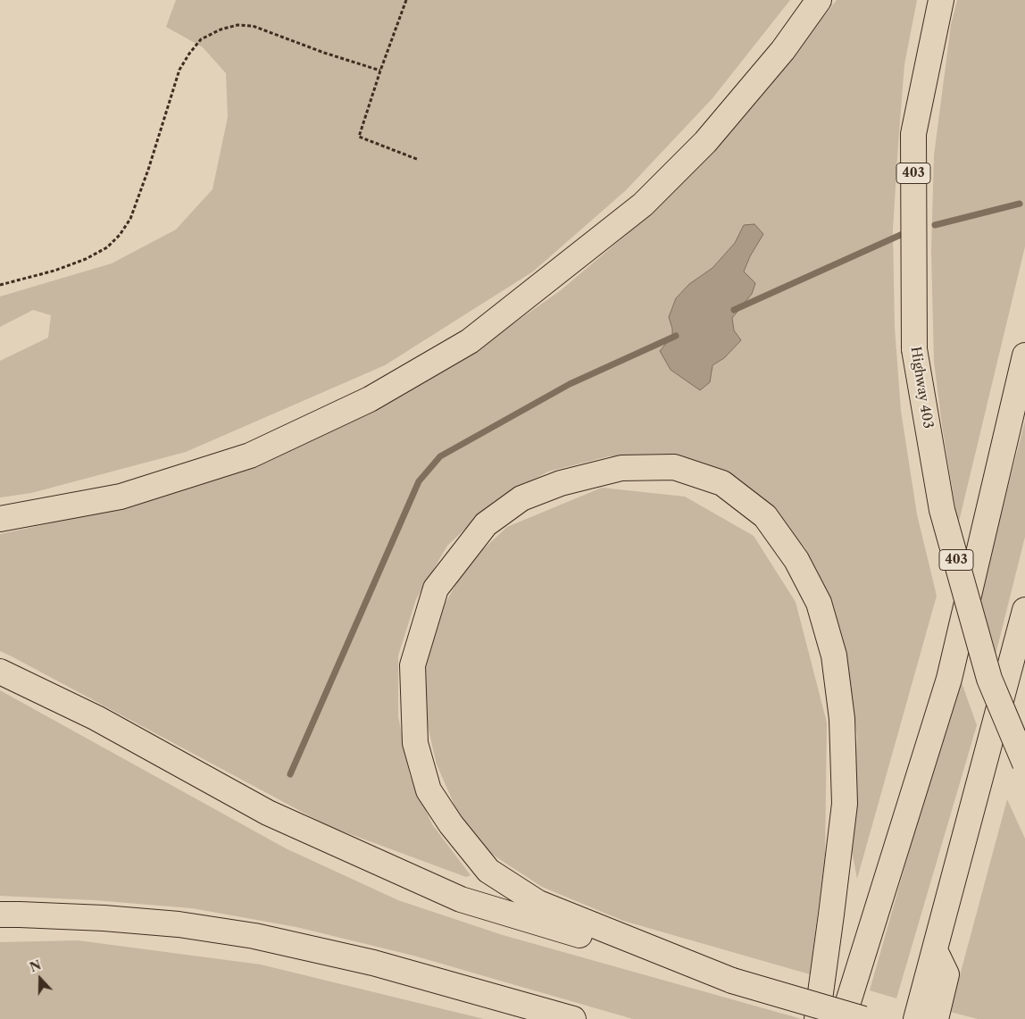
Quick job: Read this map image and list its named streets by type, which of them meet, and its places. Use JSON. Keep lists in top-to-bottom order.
{
  "streets": {
    "highway": ["403", "Highway 403"]
  },
  "north": "top"
}
